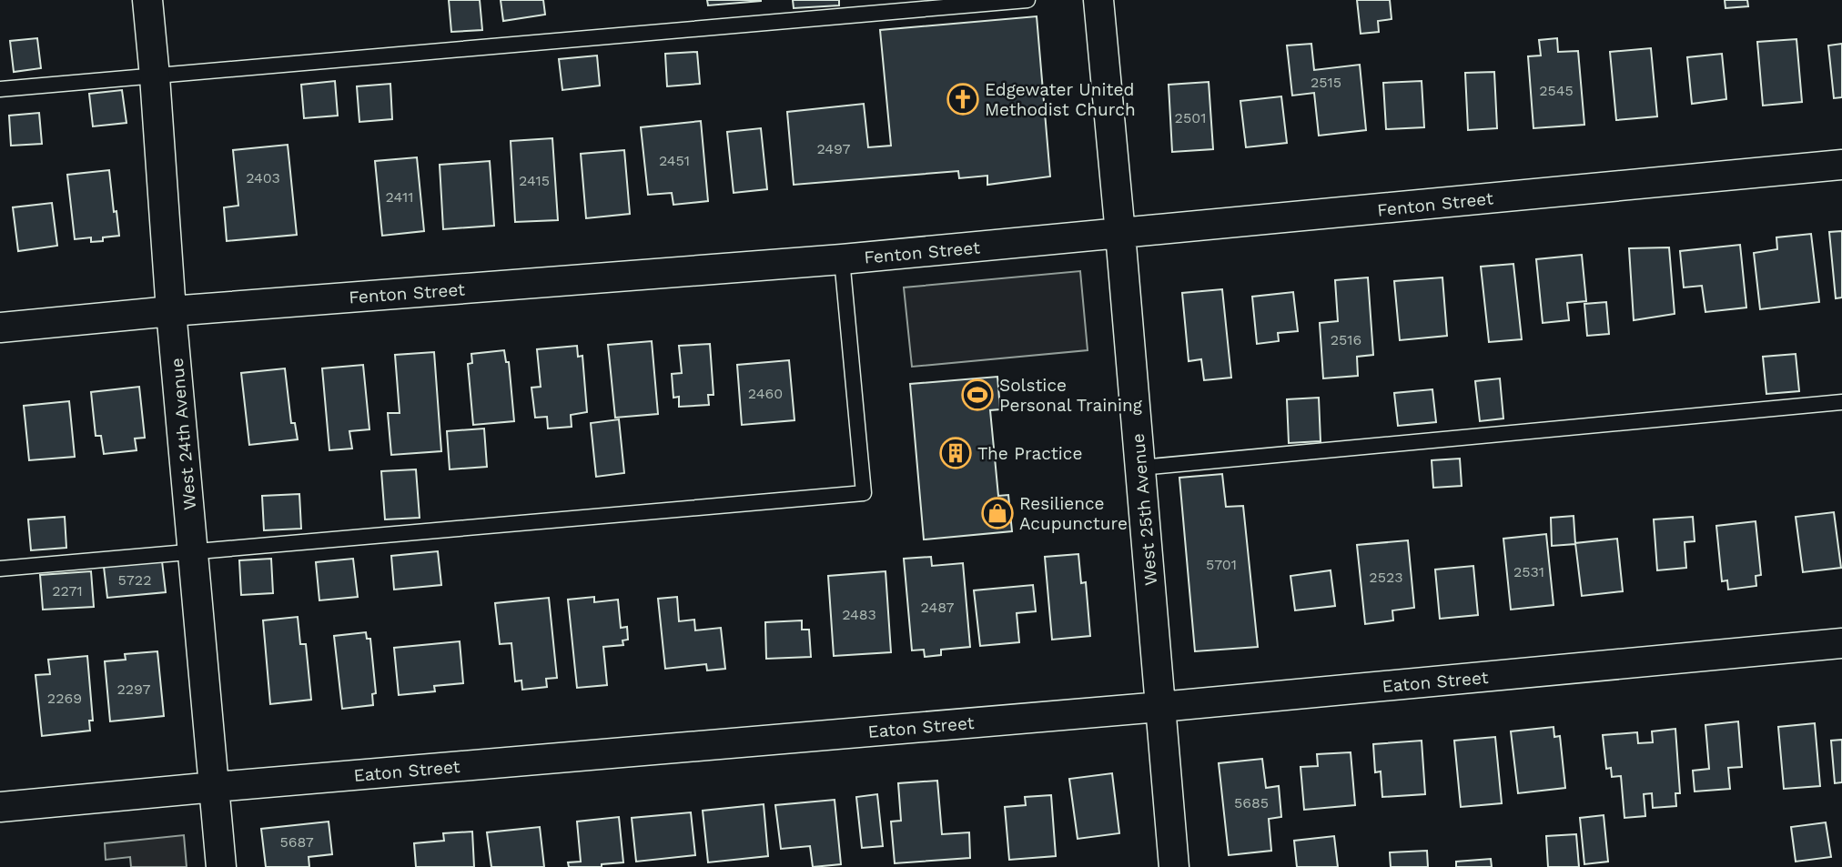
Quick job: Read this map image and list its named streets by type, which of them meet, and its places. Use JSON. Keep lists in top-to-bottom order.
{
  "streets": {
    "street": [
      "Fenton Street",
      "West 24th Avenue",
      "West 25th Avenue",
      "Eaton Street"
    ]
  },
  "crossings": [
    ["Fenton Street", "West 24th Avenue"],
    ["Fenton Street", "West 25th Avenue"],
    ["West 24th Avenue", "Eaton Street"],
    ["West 25th Avenue", "Eaton Street"]
  ],
  "places": {
    "church": ["Edgewater United Methodist Church"],
    "sports": ["Solstice Personal Training"],
    "building": ["The Practice"],
    "shop": ["Resilience Acupuncture"]
  },
  "house_numbers": [
    "2515",
    "2545",
    "2501",
    "2497",
    "2451",
    "2403",
    "2415",
    "2411",
    "2516",
    "2460",
    "5701",
    "2531",
    "2523",
    "5722",
    "2271",
    "2487",
    "2483",
    "2297",
    "2269",
    "5685",
    "5687"
  ]
}
